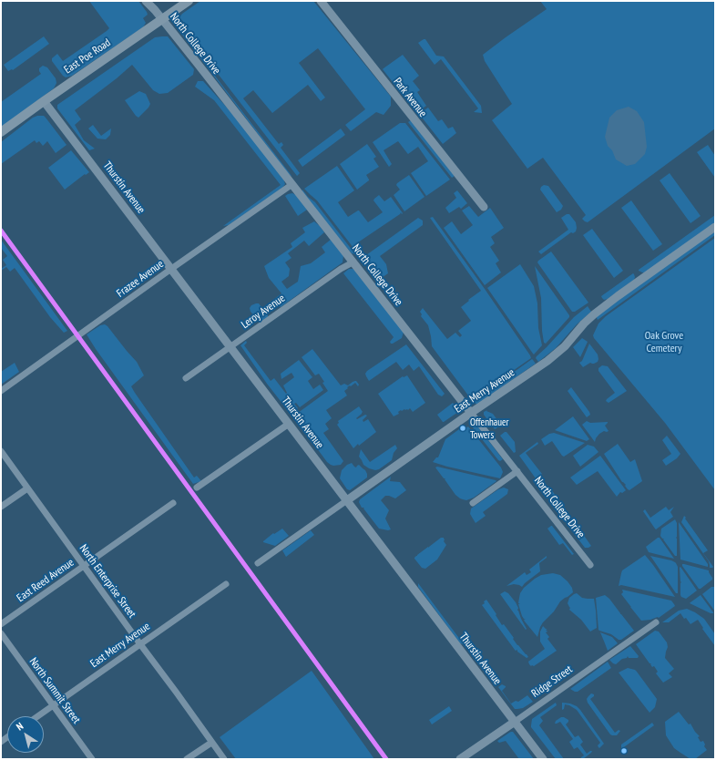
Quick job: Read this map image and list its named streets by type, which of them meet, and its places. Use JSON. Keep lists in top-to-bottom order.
{
  "streets": {
    "main road": ["East Poe Road"],
    "street": [
      "North College Drive",
      "Park Avenue",
      "Thurstin Avenue",
      "Frazee Avenue",
      "Leroy Avenue",
      "East Merry Avenue",
      "East Reed Avenue",
      "North Enterprise Street",
      "Ridge Street",
      "North Summit Street"
    ]
  },
  "crossings": [
    ["North College Drive", "East Poe Road"],
    ["North College Drive", "Frazee Avenue"],
    ["North College Drive", "Leroy Avenue"],
    ["North College Drive", "East Merry Avenue"],
    ["East Poe Road", "Thurstin Avenue"],
    ["Thurstin Avenue", "Frazee Avenue"],
    ["Thurstin Avenue", "Leroy Avenue"],
    ["Thurstin Avenue", "East Merry Avenue"],
    ["Thurstin Avenue", "Ridge Street"],
    ["East Merry Avenue", "North Enterprise Street"],
    ["East Merry Avenue", "North Summit Street"],
    ["East Reed Avenue", "North Enterprise Street"]
  ],
  "parks": ["Oak Grove Cemetery"],
  "places": ["Offenhauer Towers"],
  "north": "top left"
}
